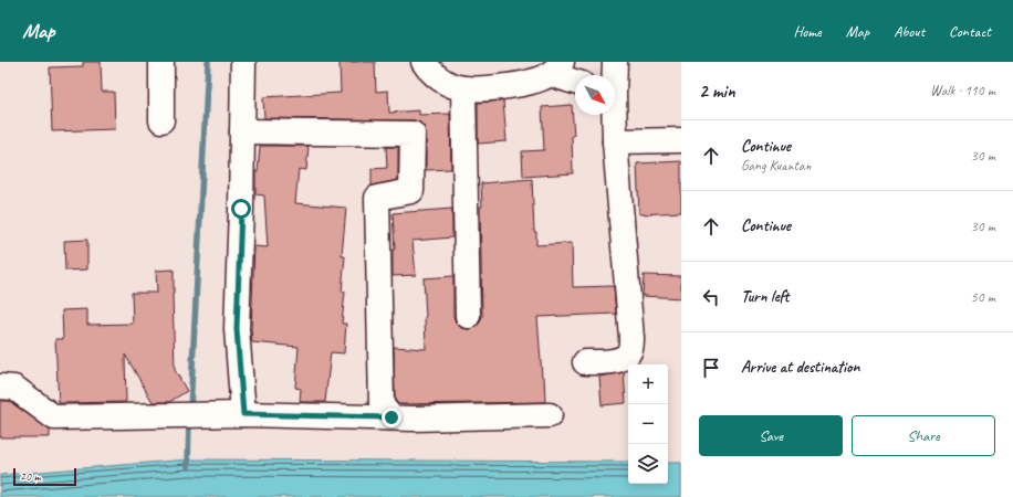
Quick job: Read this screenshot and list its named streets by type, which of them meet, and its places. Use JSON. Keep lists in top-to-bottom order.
{
  "scale_bar": "20 m",
  "north": "bottom right",
  "page": {
    "header": "Map",
    "nav": [
      "Home",
      "Map",
      "About",
      "Contact"
    ],
    "heading": ["2 min", "Walk · 110 m"],
    "list": [
      ["Continue", "Gang Kuantan", "30 m"],
      ["Continue", "30 m"],
      ["Turn left", "50 m"],
      "Arrive at destination"
    ],
    "map_buttons": ["+", "−"],
    "buttons": ["Save", "Share"],
    "scale": "20 m"
  }
}
